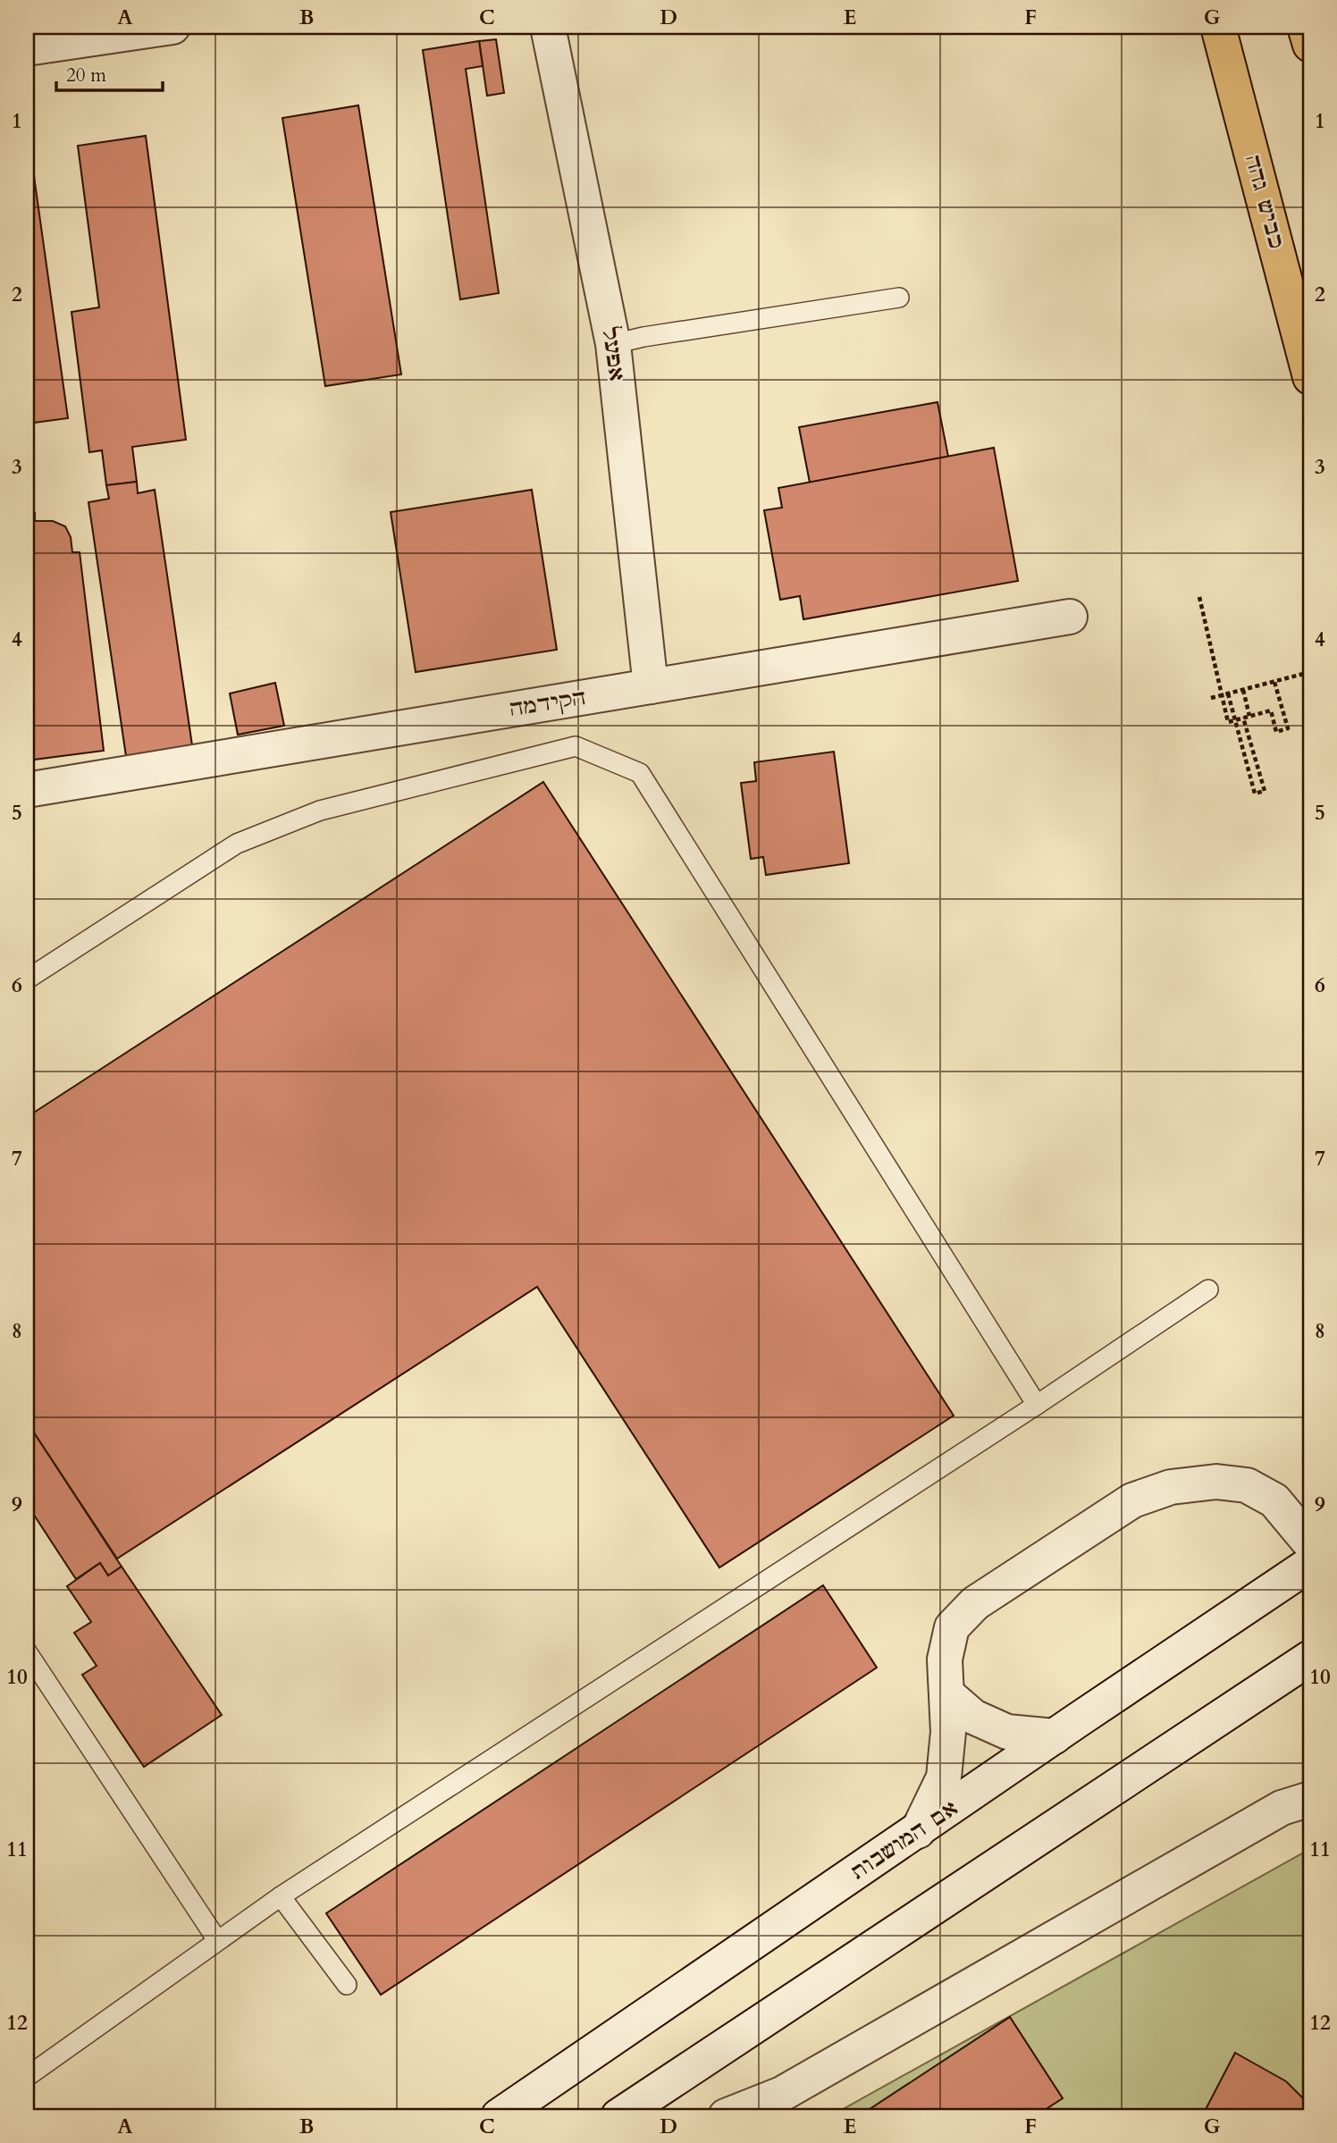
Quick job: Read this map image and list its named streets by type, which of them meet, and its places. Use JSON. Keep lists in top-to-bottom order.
{
  "streets": {
    "highway": ["כביש גהה"],
    "street": ["אפעל", "הקידמה", "אם המושבות"]
  },
  "crossings": [
    ["אפעל", "הקידמה"]
  ],
  "scale_bar": "20 m",
  "grid": {
    "columns": [
      "A",
      "B",
      "C",
      "D",
      "E",
      "F",
      "G"
    ],
    "rows": [
      "1",
      "2",
      "3",
      "4",
      "5",
      "6",
      "7",
      "8",
      "9",
      "10",
      "11",
      "12"
    ]
  }
}
